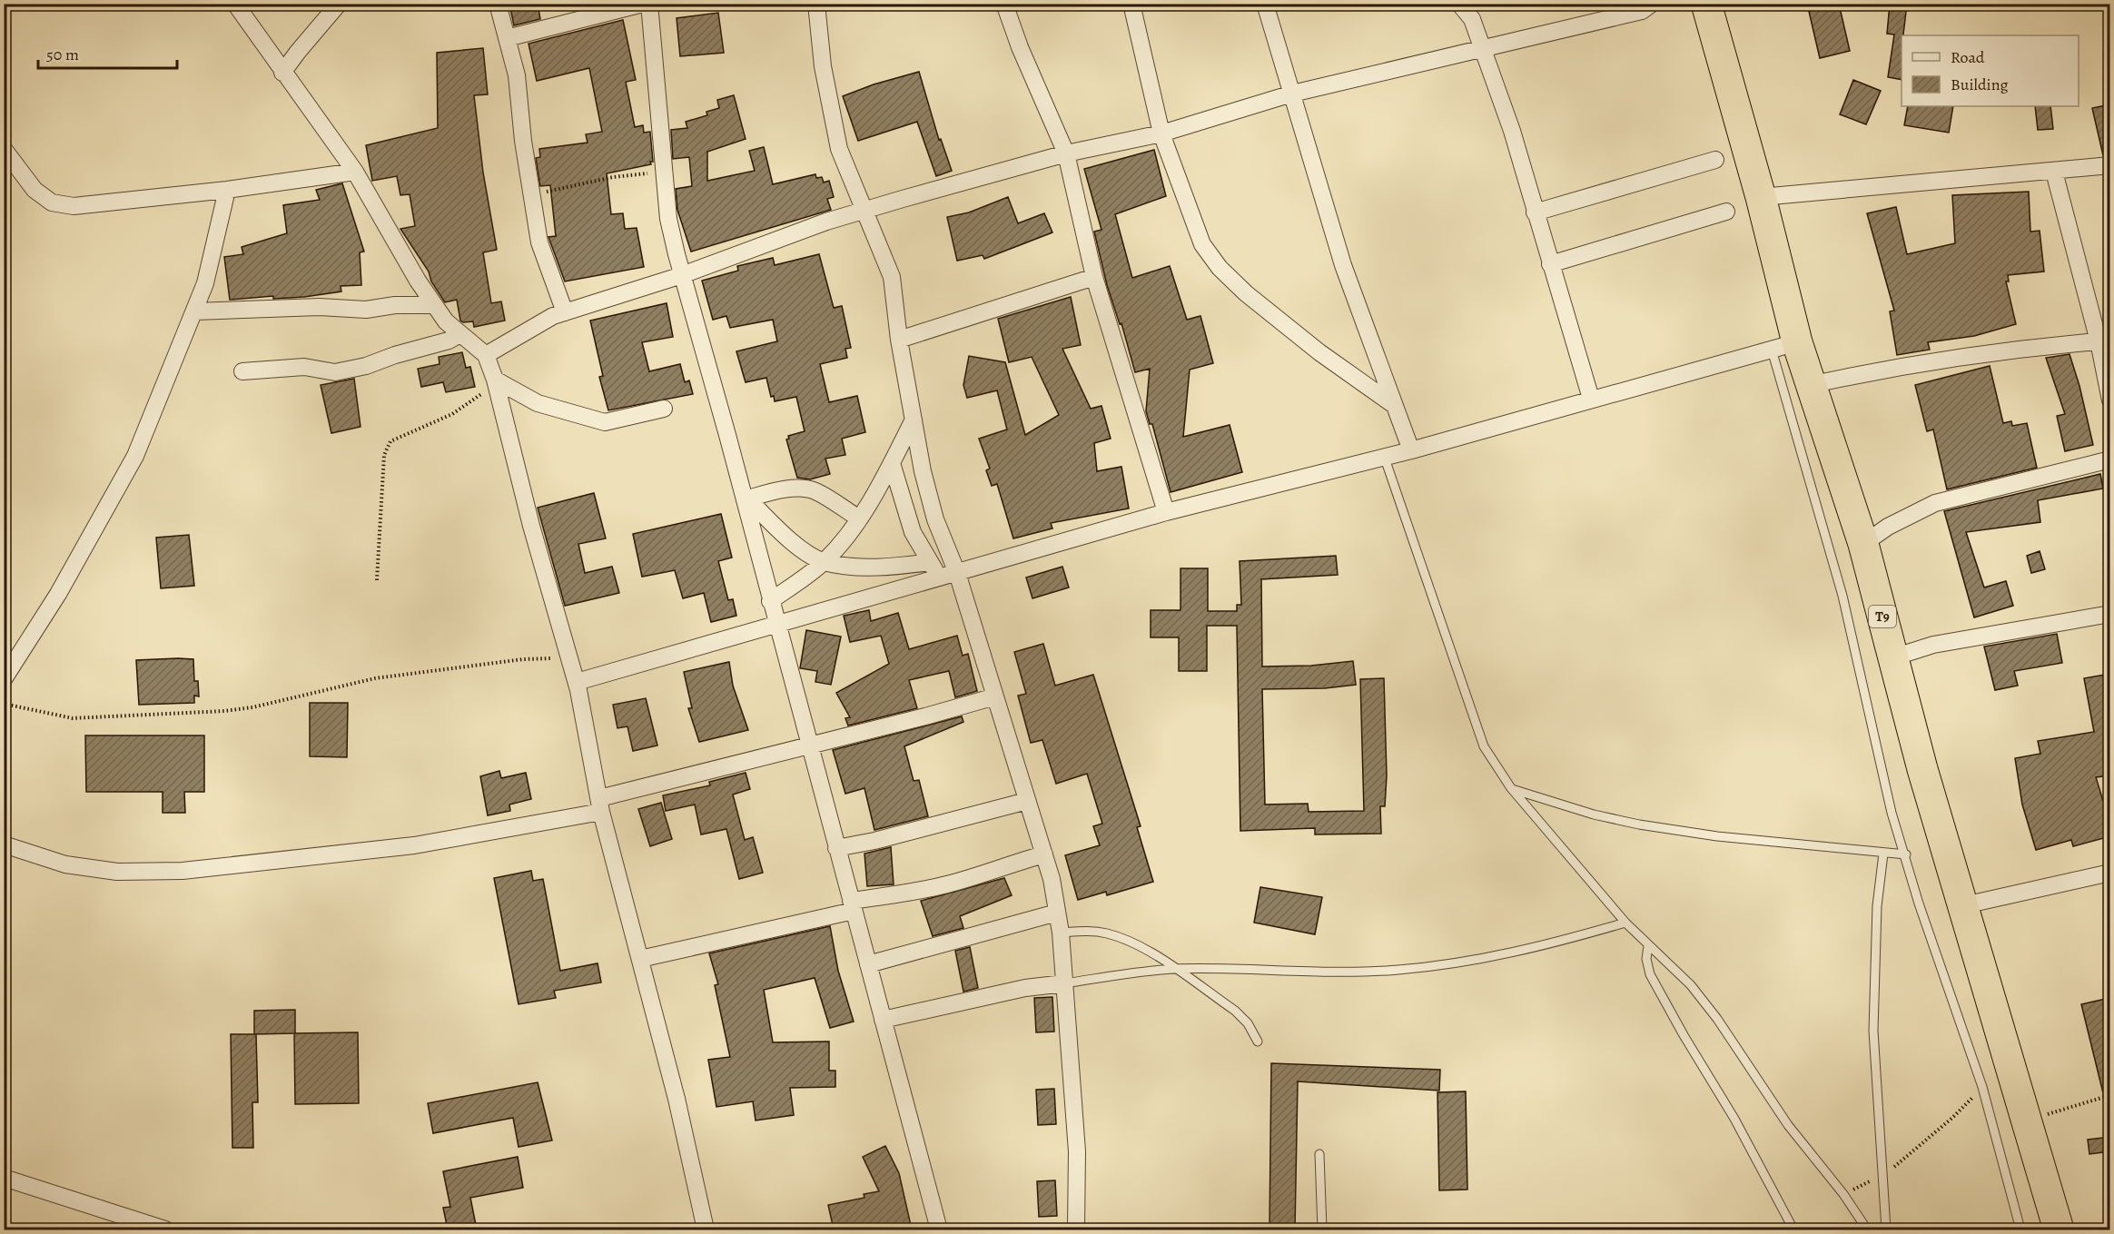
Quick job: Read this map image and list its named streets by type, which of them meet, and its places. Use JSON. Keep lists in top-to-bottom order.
{
  "streets": {
    "highway": ["T9"]
  },
  "legend": ["Road", "Building"],
  "scale_bar": "50 m"
}
